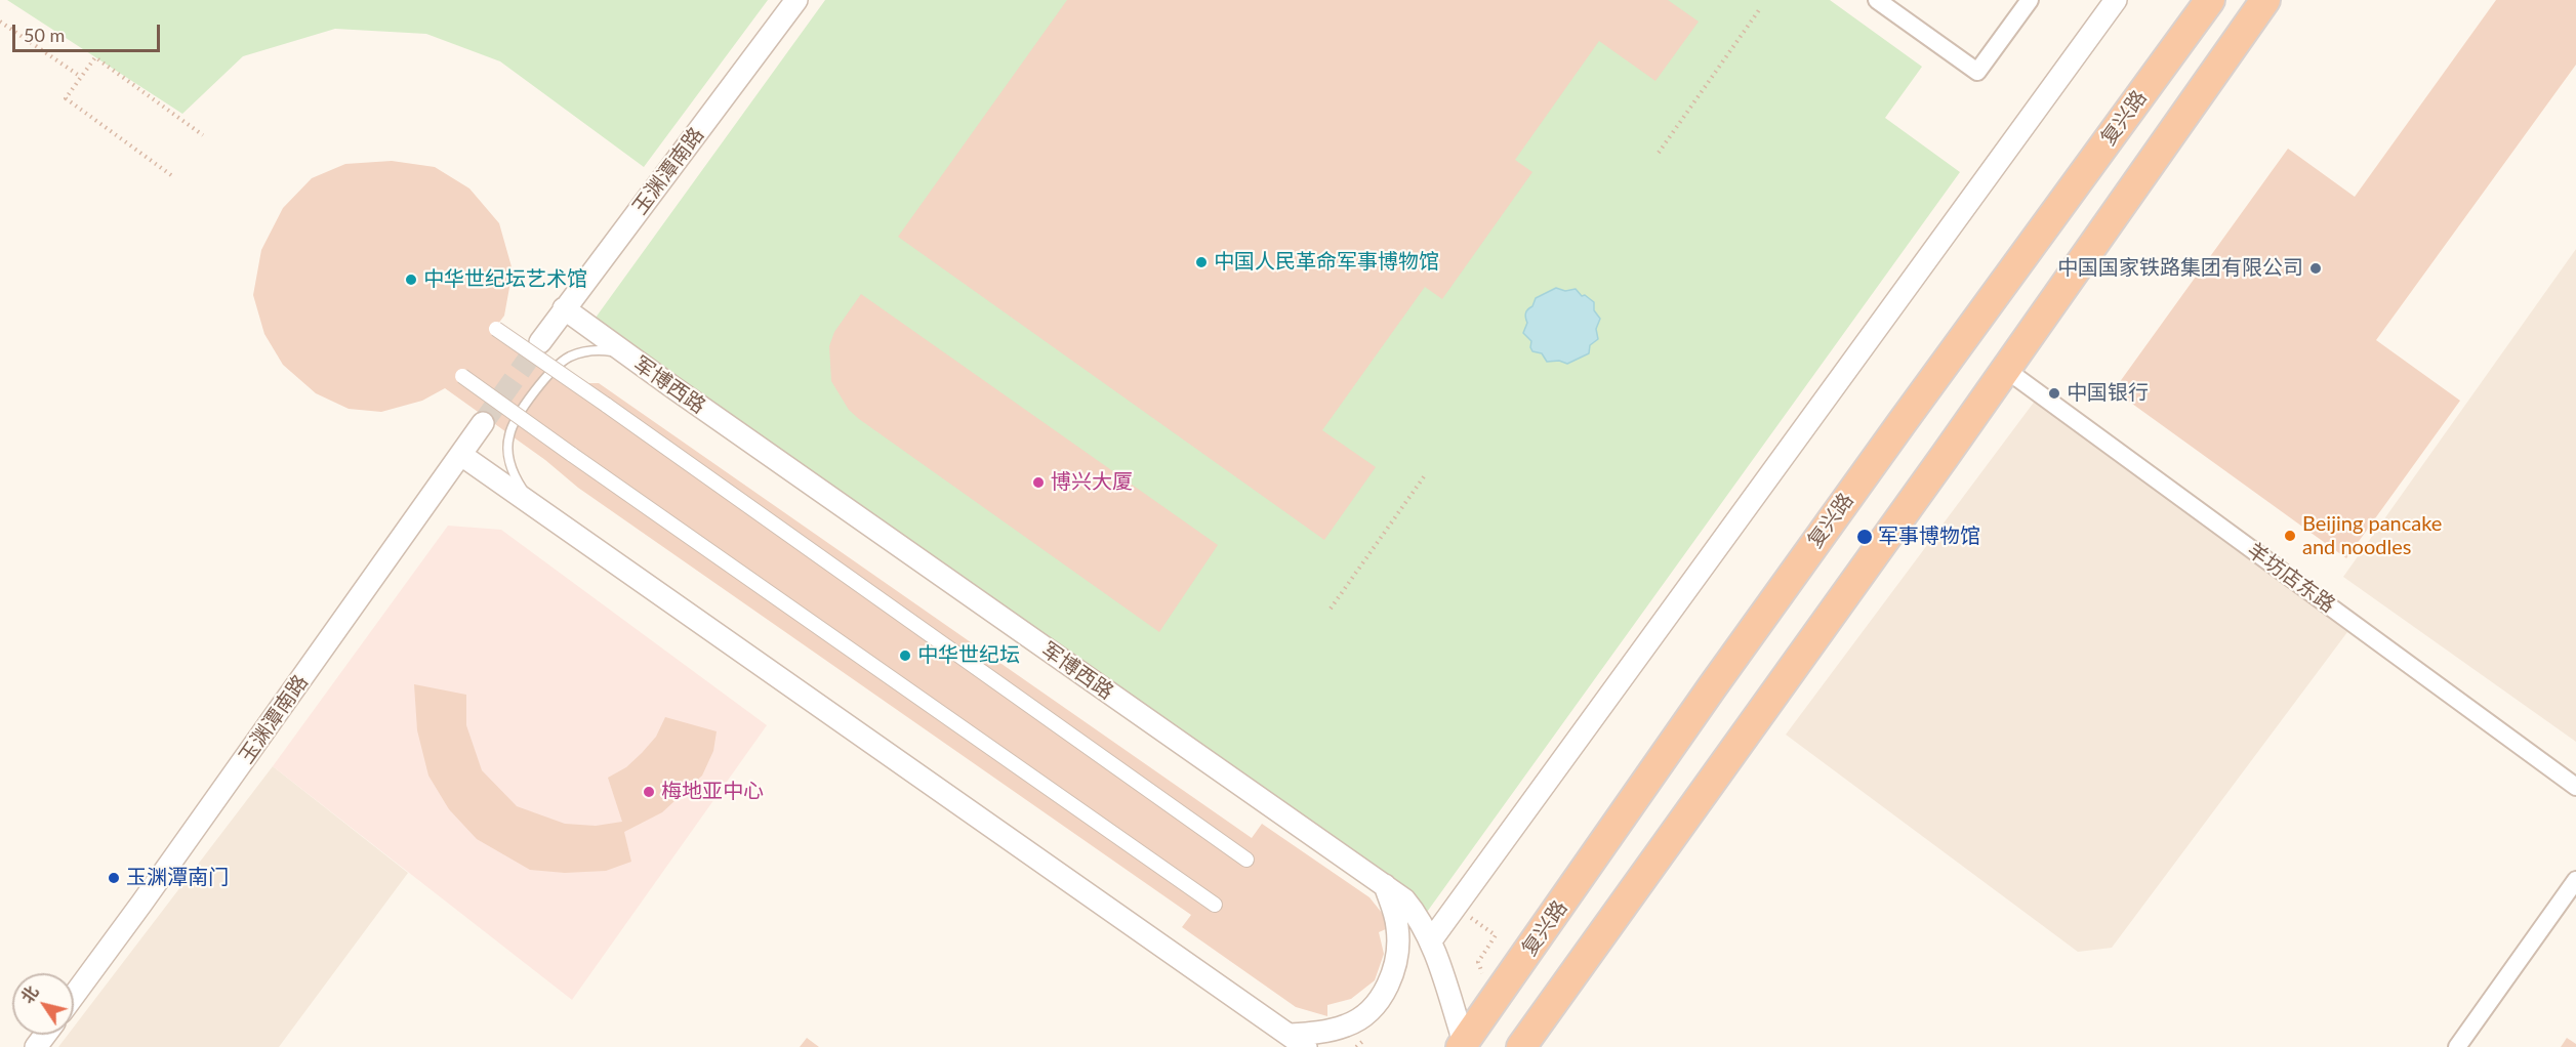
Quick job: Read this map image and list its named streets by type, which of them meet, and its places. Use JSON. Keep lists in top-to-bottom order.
{
  "streets": {
    "highway": ["复兴路"],
    "street": ["玉渊潭南路", "军博西路", "羊坊店东路"]
  },
  "crossings": [
    ["复兴路", "军博西路"],
    ["玉渊潭南路", "军博西路"]
  ],
  "places": [
    "中国人民革命军事博物馆",
    "中国国家铁路集团有限公司",
    "中华世纪坛艺术馆",
    "中国银行",
    "博兴大厦",
    "Beijing pancake and noodles",
    "军事博物馆",
    "中华世纪坛",
    "梅地亚中心",
    "玉渊潭南门"
  ],
  "scale_bar": "50 m",
  "north": "top left"
}
